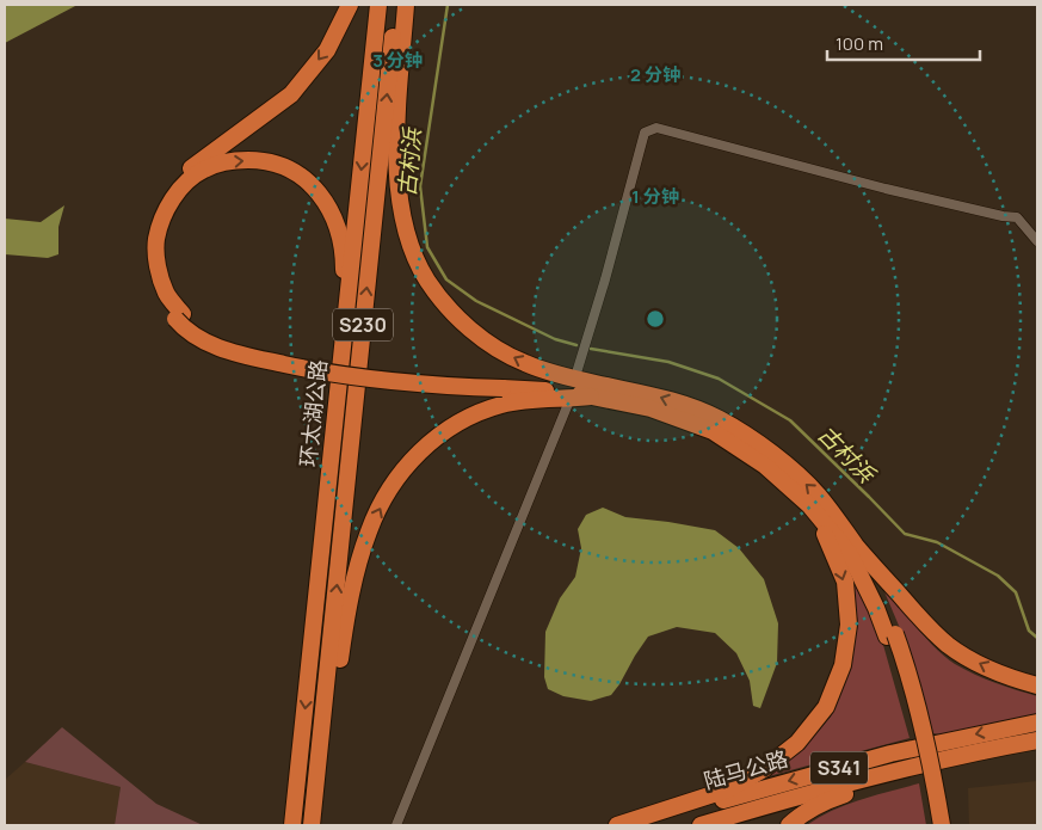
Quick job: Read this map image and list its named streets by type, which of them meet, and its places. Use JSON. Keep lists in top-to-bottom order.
{
  "streets": {
    "highway": [
      "S230",
      "环太湖公路",
      "S341",
      "陆马公路"
    ]
  },
  "water": ["古村浜"],
  "scale_bar": "100 m",
  "rings": ["3 分钟", "2 分钟", "1 分钟"]
}
